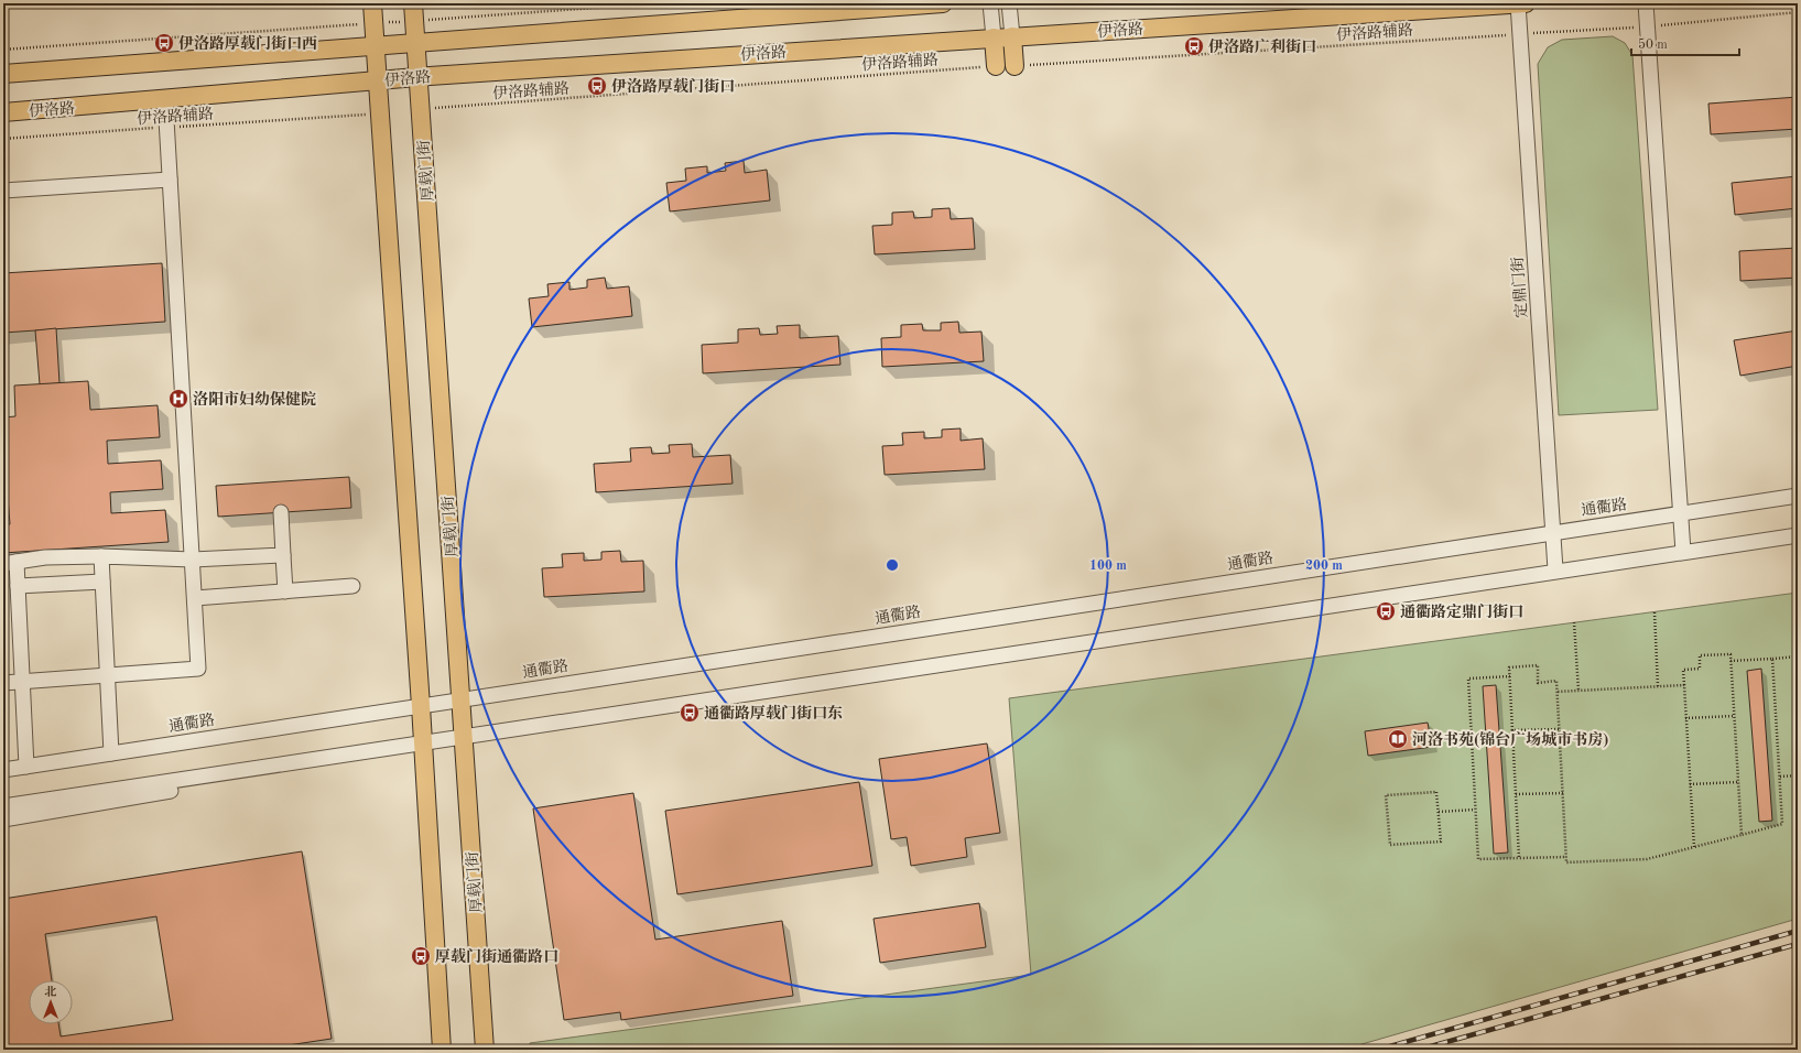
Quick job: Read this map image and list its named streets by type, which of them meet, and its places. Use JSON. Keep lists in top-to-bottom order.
{
  "streets": {
    "main road": ["伊洛路", "厚载门街"],
    "street": ["定鼎门街", "通衢路"],
    "path": ["伊洛路辅路"]
  },
  "crossings": [
    ["伊洛路", "厚载门街"],
    ["伊洛路", "定鼎门街"],
    ["伊洛路辅路", "厚载门街"],
    ["伊洛路辅路", "定鼎门街"],
    ["厚载门街", "通衢路"],
    ["定鼎门街", "通衢路"]
  ],
  "places": {
    "bus stop": [
      "伊洛路厚载门街口西",
      "伊洛路广利街口",
      "伊洛路厚载门街口",
      "通衢路定鼎门街口",
      "通衢路厚载门街口东",
      "厚载门街通衢路口"
    ],
    "hospital": ["洛阳市妇幼保健院"],
    "library": ["河洛书苑(锦台广场城市书房)"]
  },
  "scale_bar": "50 m",
  "north": "top",
  "rings": ["100 m", "200 m"]
}
